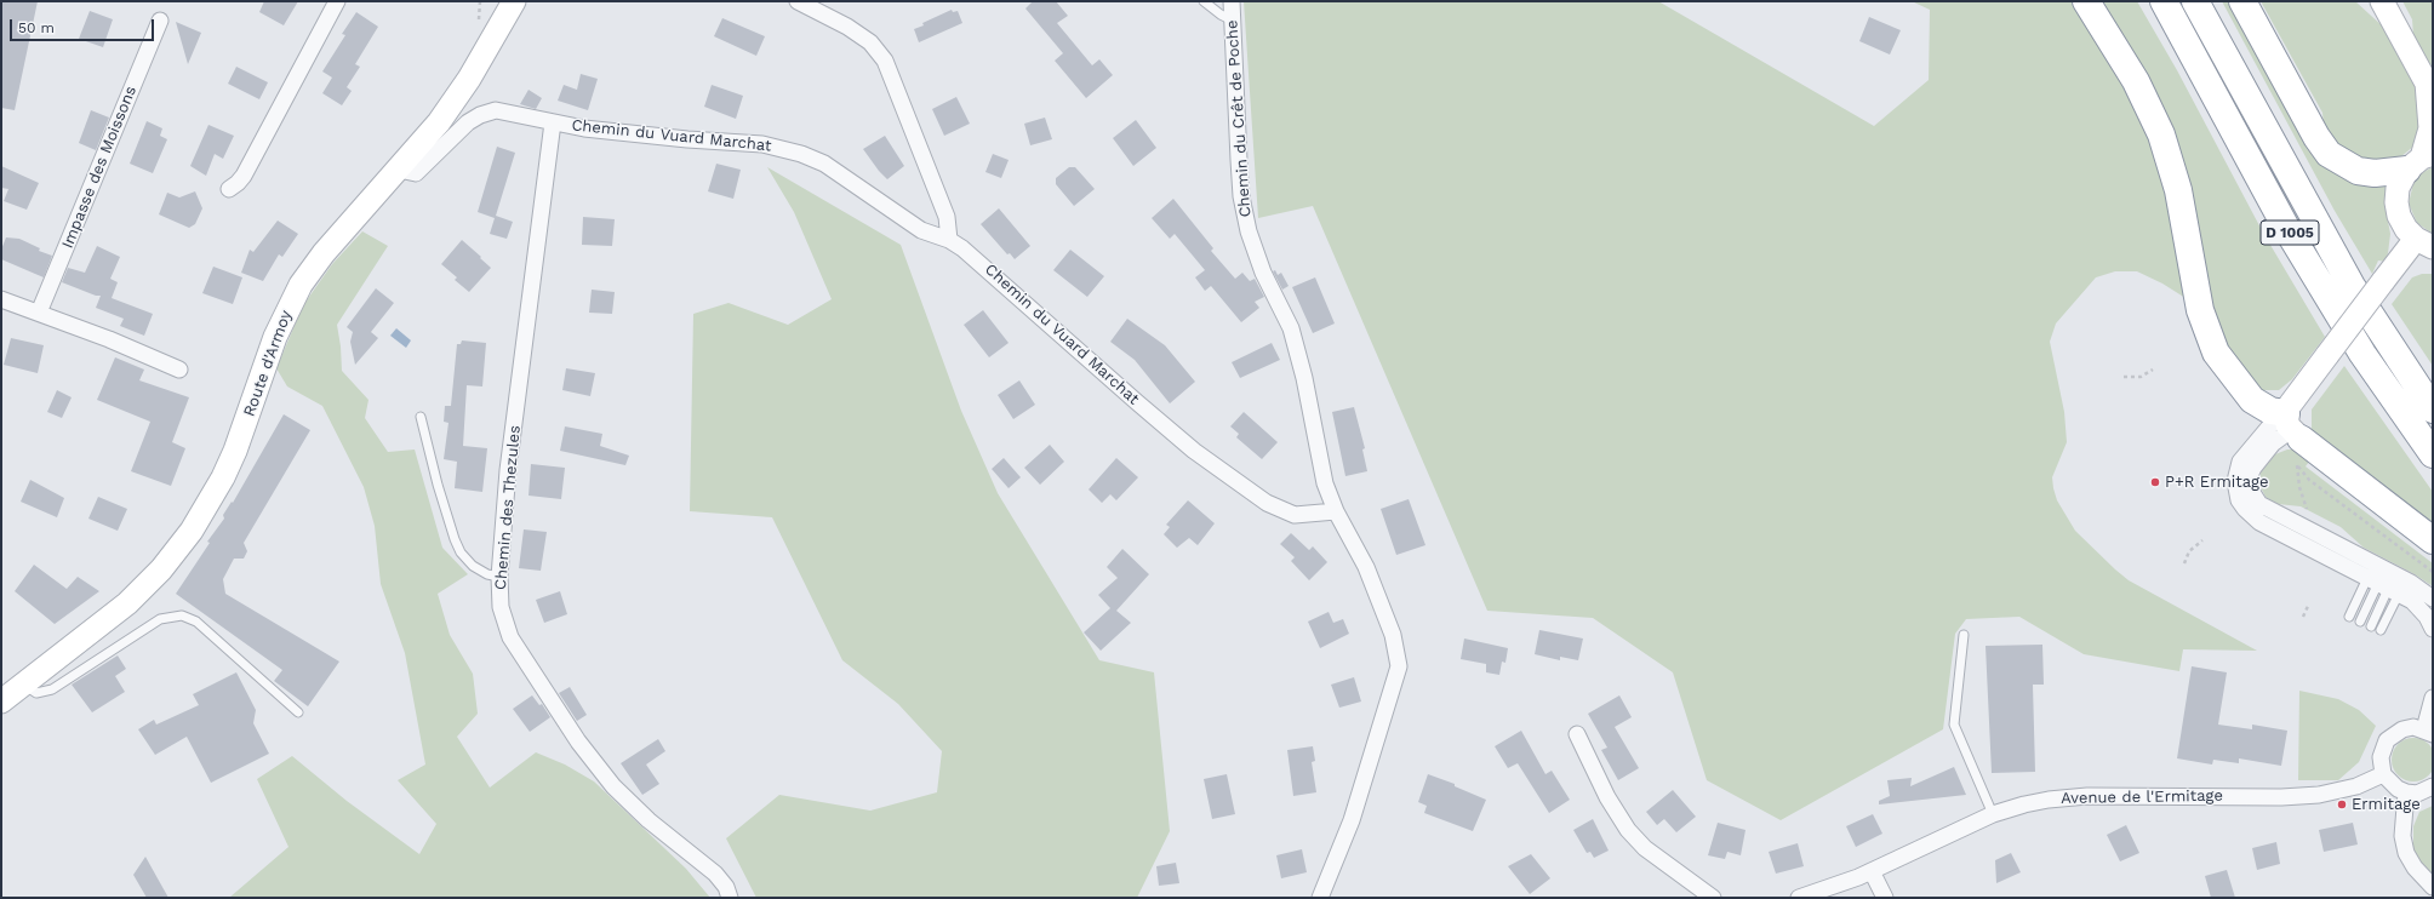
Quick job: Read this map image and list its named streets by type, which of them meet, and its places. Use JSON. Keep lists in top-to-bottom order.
{
  "streets": {
    "highway": ["D 1005"],
    "main road": ["Route d'Armoy"],
    "street": [
      "Chemin du Crêt de Poche",
      "Chemin du Vuard Marchat",
      "Impasse des Moissons",
      "Chemin des Thezules",
      "Avenue de l'Ermitage"
    ]
  },
  "crossings": [
    ["Chemin du Crêt de Poche", "Chemin du Vuard Marchat"],
    ["Chemin du Vuard Marchat", "Route d'Armoy"],
    ["Chemin du Vuard Marchat", "Chemin des Thezules"]
  ],
  "places": ["P+R Ermitage", "Ermitage"],
  "scale_bar": "50 m"
}
